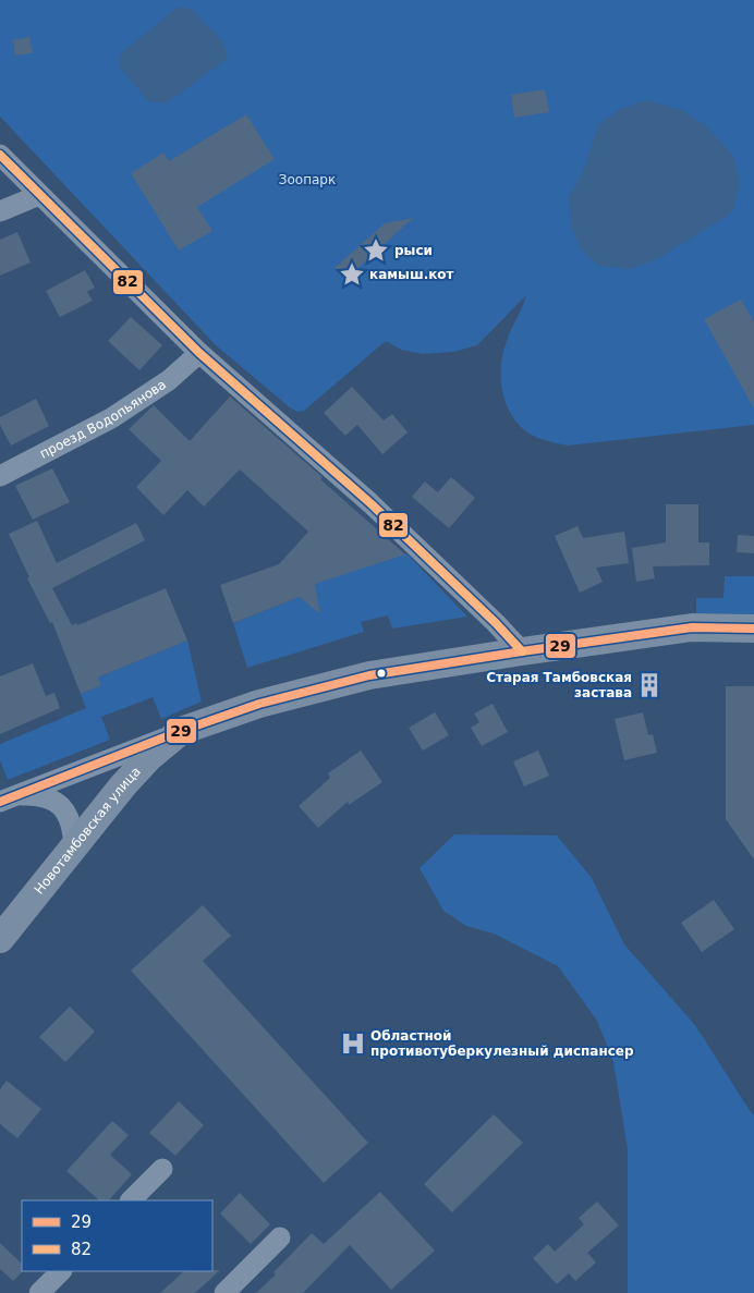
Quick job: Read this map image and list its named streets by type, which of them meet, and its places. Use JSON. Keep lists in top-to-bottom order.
{
  "streets": {
    "main road": ["Новотамбовская улица"],
    "street": ["проезд Водопьянова"]
  },
  "parks": ["Зоопарк"],
  "places": {
    "place": ["рыси", "камыш.кот"],
    "building": ["Старая Тамбовская застава"],
    "hospital": ["Областной противотуберкулезный диспансер"]
  },
  "lines": ["transit line 82", "transit line 29"],
  "legend": ["29", "82"]
}
